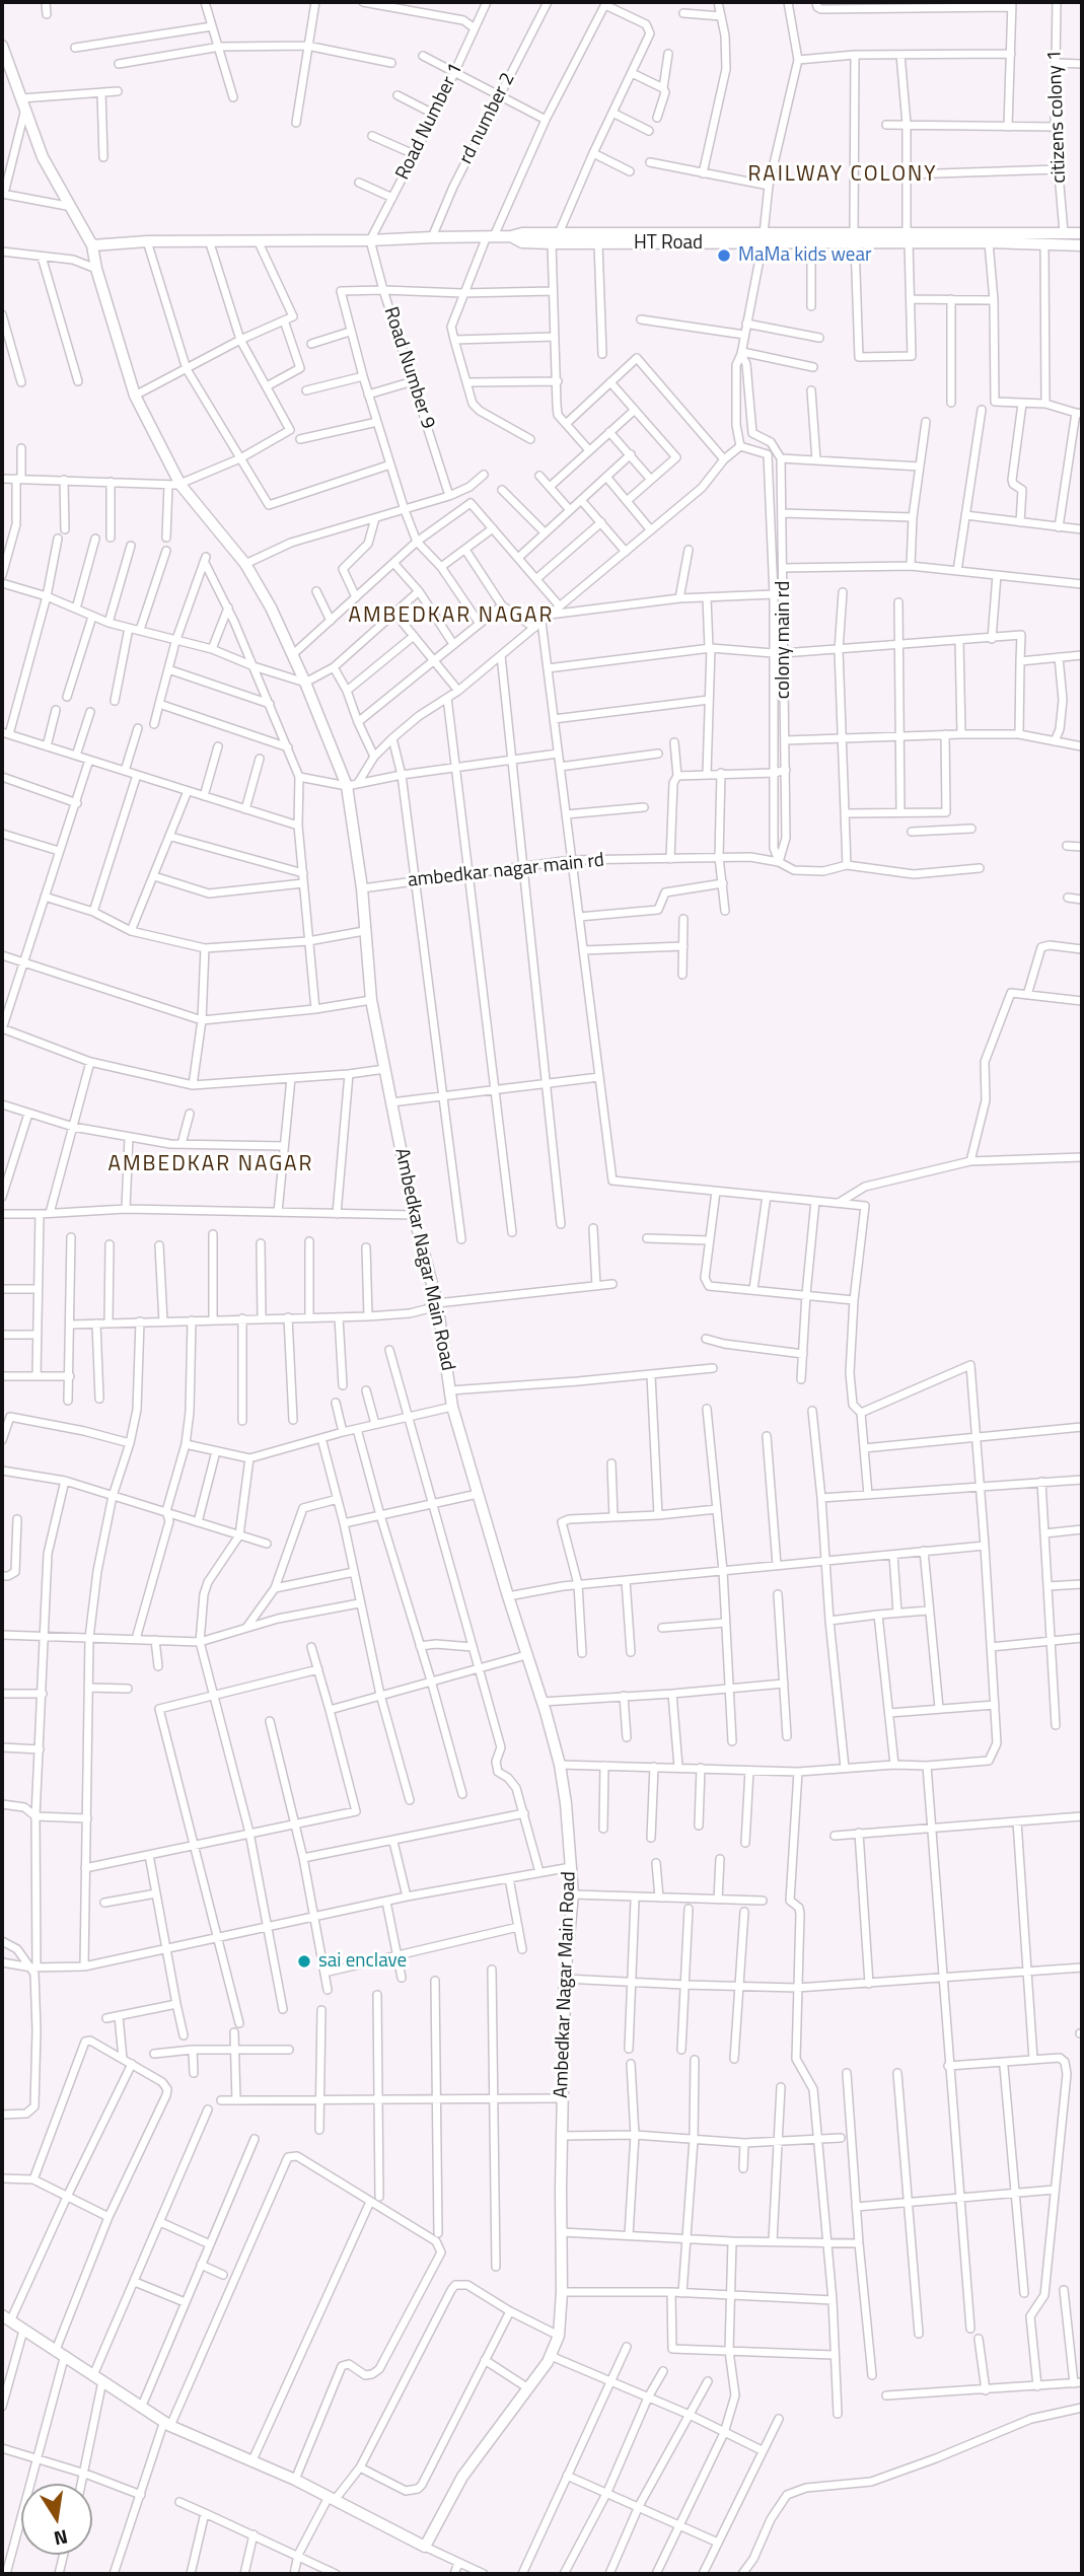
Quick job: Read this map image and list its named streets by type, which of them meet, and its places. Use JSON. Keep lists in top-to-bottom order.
{
  "streets": {
    "street": [
      "citizens colony 1",
      "rd number 2",
      "Road Number 1",
      "HT Road",
      "Road Number 9",
      "colony main rd",
      "ambedkar nagar main rd",
      "Ambedkar Nagar Main Road"
    ]
  },
  "crossings": [
    ["citizens colony 1", "HT Road"],
    ["rd number 2", "HT Road"],
    ["Road Number 1", "HT Road"],
    ["Road Number 1", "Road Number 9"],
    ["HT Road", "Road Number 9"],
    ["HT Road", "Ambedkar Nagar Main Road"],
    ["colony main rd", "ambedkar nagar main rd"],
    ["ambedkar nagar main rd", "Ambedkar Nagar Main Road"]
  ],
  "districts": ["RAILWAY COLONY", "AMBEDKAR NAGAR", "AMBEDKAR NAGAR"],
  "places": ["MaMa kids wear", "sai enclave"],
  "north": "bottom"
}
